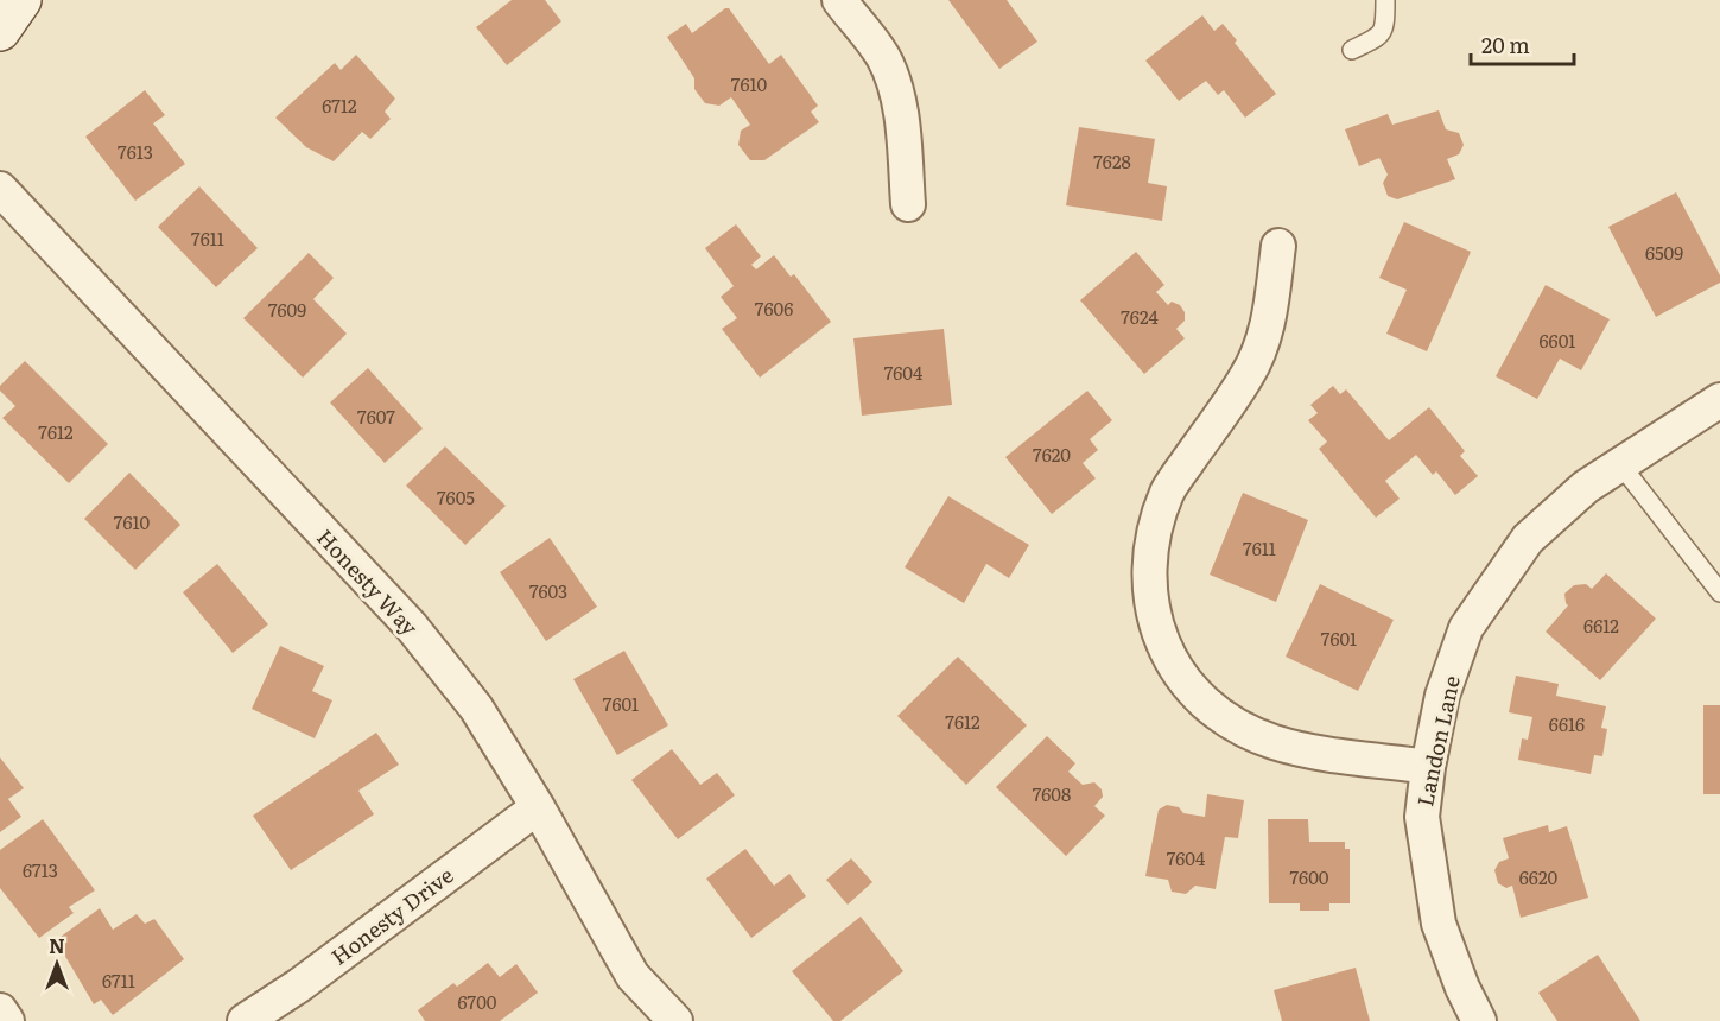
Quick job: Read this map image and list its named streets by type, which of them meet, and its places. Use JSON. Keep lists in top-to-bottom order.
{
  "streets": {
    "street": ["Honesty Way", "Landon Lane", "Honesty Drive"]
  },
  "crossings": [
    ["Honesty Way", "Honesty Drive"]
  ],
  "house_numbers": [
    "7610",
    "6712",
    "7613",
    "7628",
    "7611",
    "6509",
    "7606",
    "7609",
    "7624",
    "6601",
    "7604",
    "7607",
    "7612",
    "7620",
    "7605",
    "7610",
    "7611",
    "7603",
    "6612",
    "7601",
    "7601",
    "7612",
    "6616",
    "7608",
    "7604",
    "6713",
    "7600",
    "6620",
    "6711",
    "6700"
  ],
  "scale_bar": "20 m",
  "north": "top"
}
